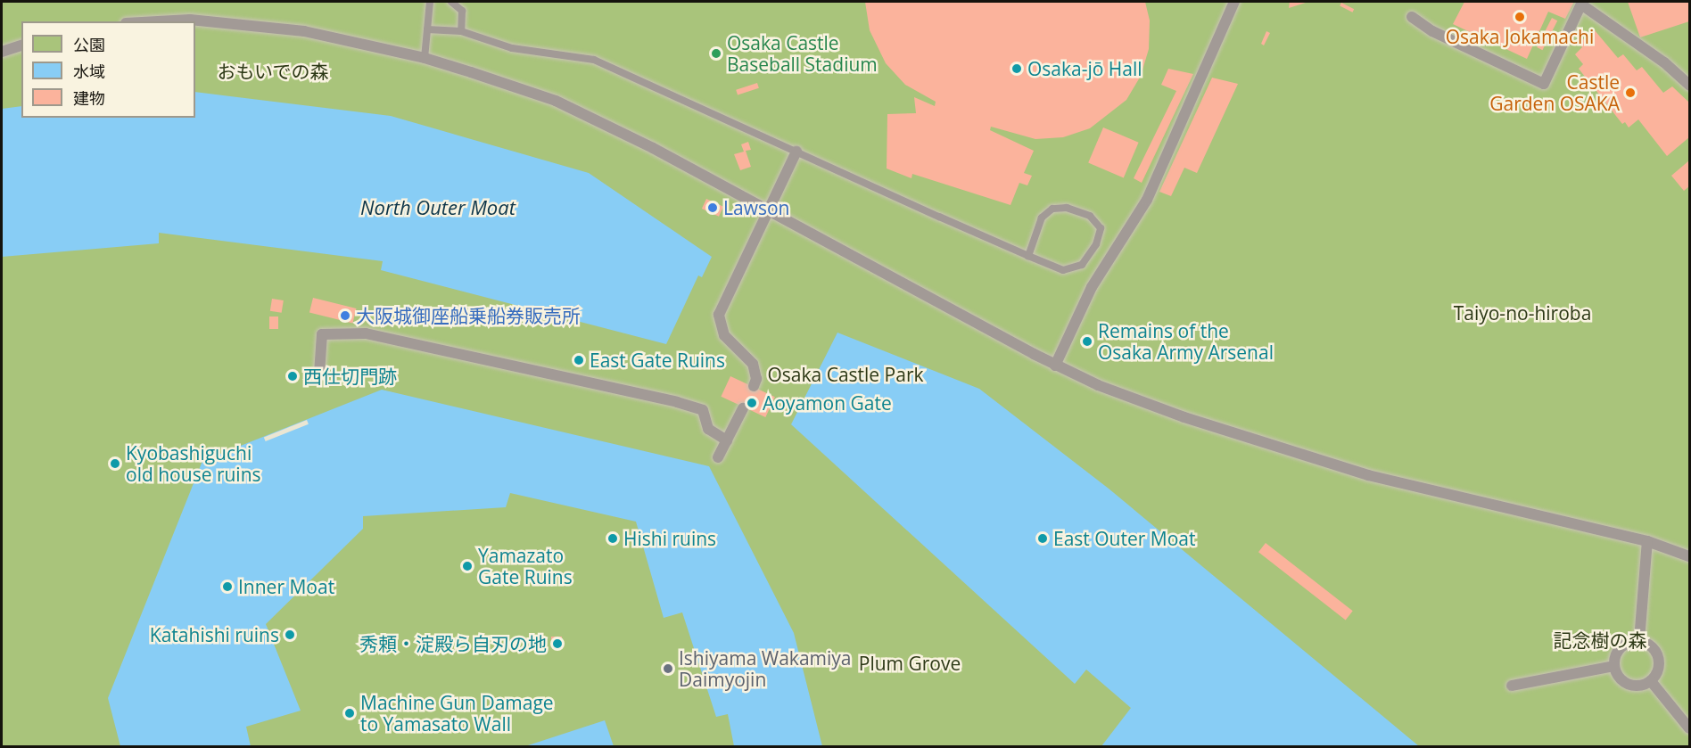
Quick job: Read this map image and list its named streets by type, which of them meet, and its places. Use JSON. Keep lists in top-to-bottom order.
{
  "water": ["North Outer Moat"],
  "parks": [
    "おもいでの森",
    "Taiyo-no-hiroba",
    "Osaka Castle Park",
    "記念樹の森",
    "Plum Grove"
  ],
  "places": [
    "Osaka Jokamachi",
    "Osaka Castle Baseball Stadium",
    "Osaka-jō Hall",
    "Castle Garden OSAKA",
    "Lawson",
    "大阪城御座船乗船券販売所",
    "Remains of the Osaka Army Arsenal",
    "East Gate Ruins",
    "西仕切門跡",
    "Aoyamon Gate",
    "Kyobashiguchi old house ruins",
    "Hishi ruins",
    "East Outer Moat",
    "Yamazato Gate Ruins",
    "Inner Moat",
    "Katahishi ruins",
    "秀頼・淀殿ら自刃の地",
    "Ishiyama Wakamiya Daimyojin",
    "Machine Gun Damage to Yamasato Wall"
  ],
  "legend": ["公園", "水域", "建物"]
}
